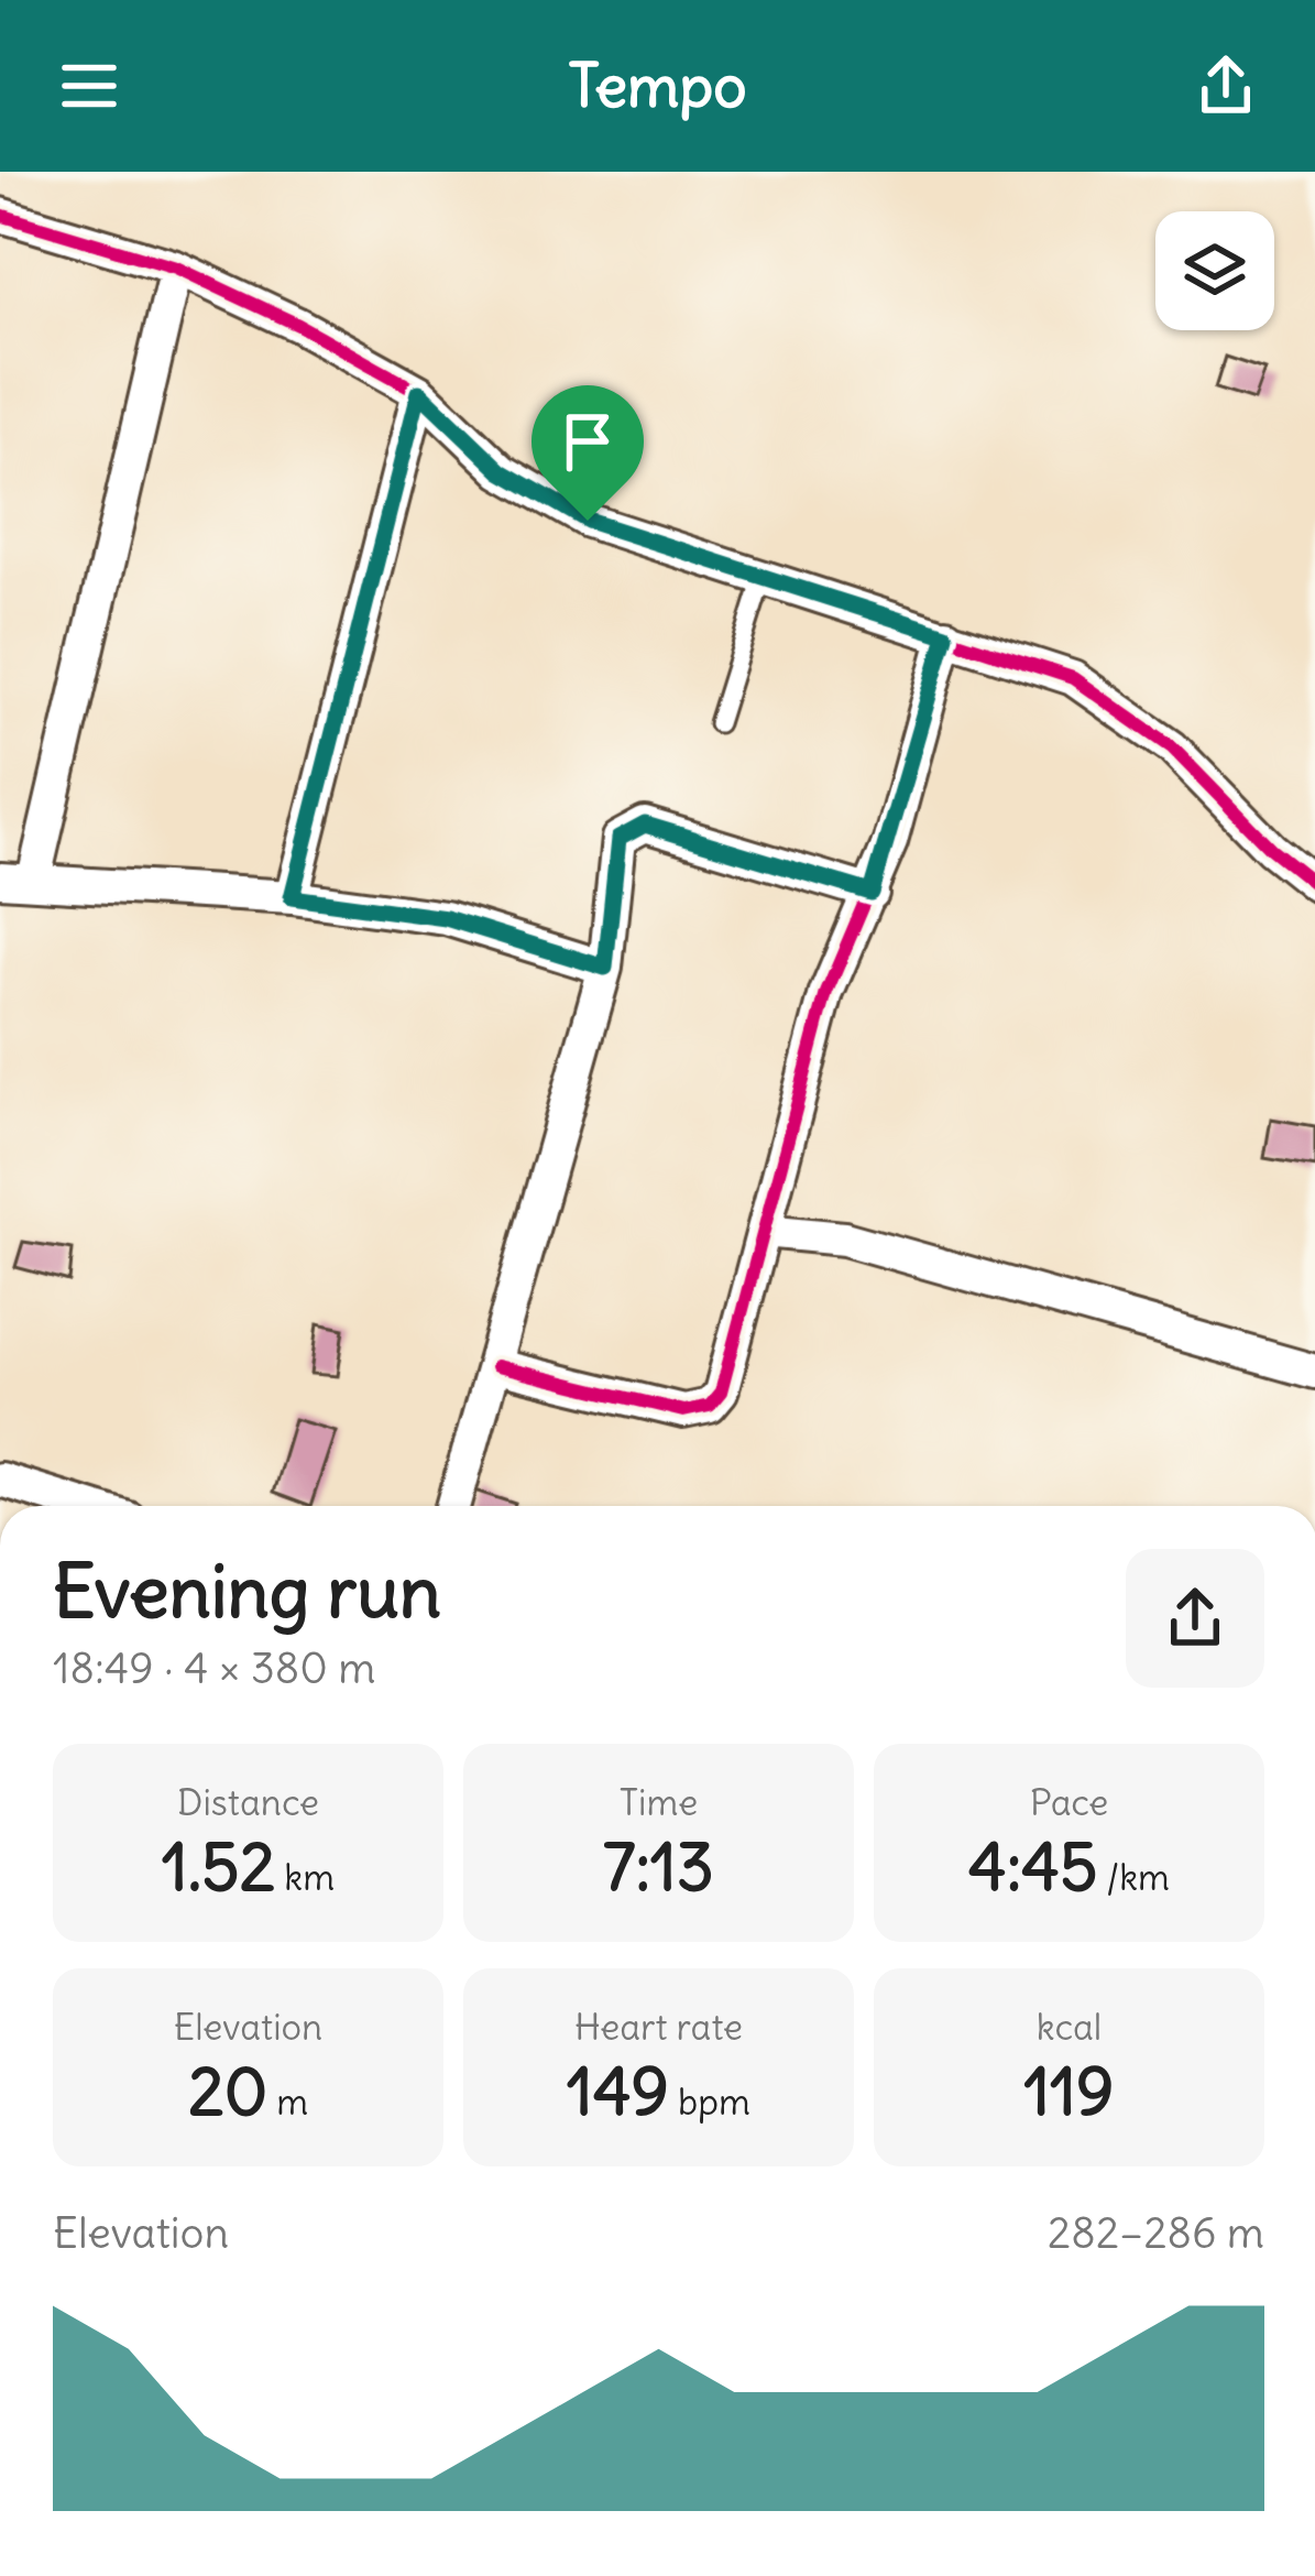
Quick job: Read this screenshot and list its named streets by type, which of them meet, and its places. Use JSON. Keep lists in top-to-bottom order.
{
  "page": {
    "header": "Tempo",
    "heading": ["Evening run", "18:49 · 4 × 380 m"],
    "stats": [
      ["Distance", "1.52 km"],
      ["Time", "7:13"],
      ["Pace", "4:45 /km"],
      ["Elevation", "20 m"],
      ["Heart rate", "149 bpm"],
      ["kcal", "119"]
    ],
    "chart": ["Elevation", "282–286 m"]
  }
}
